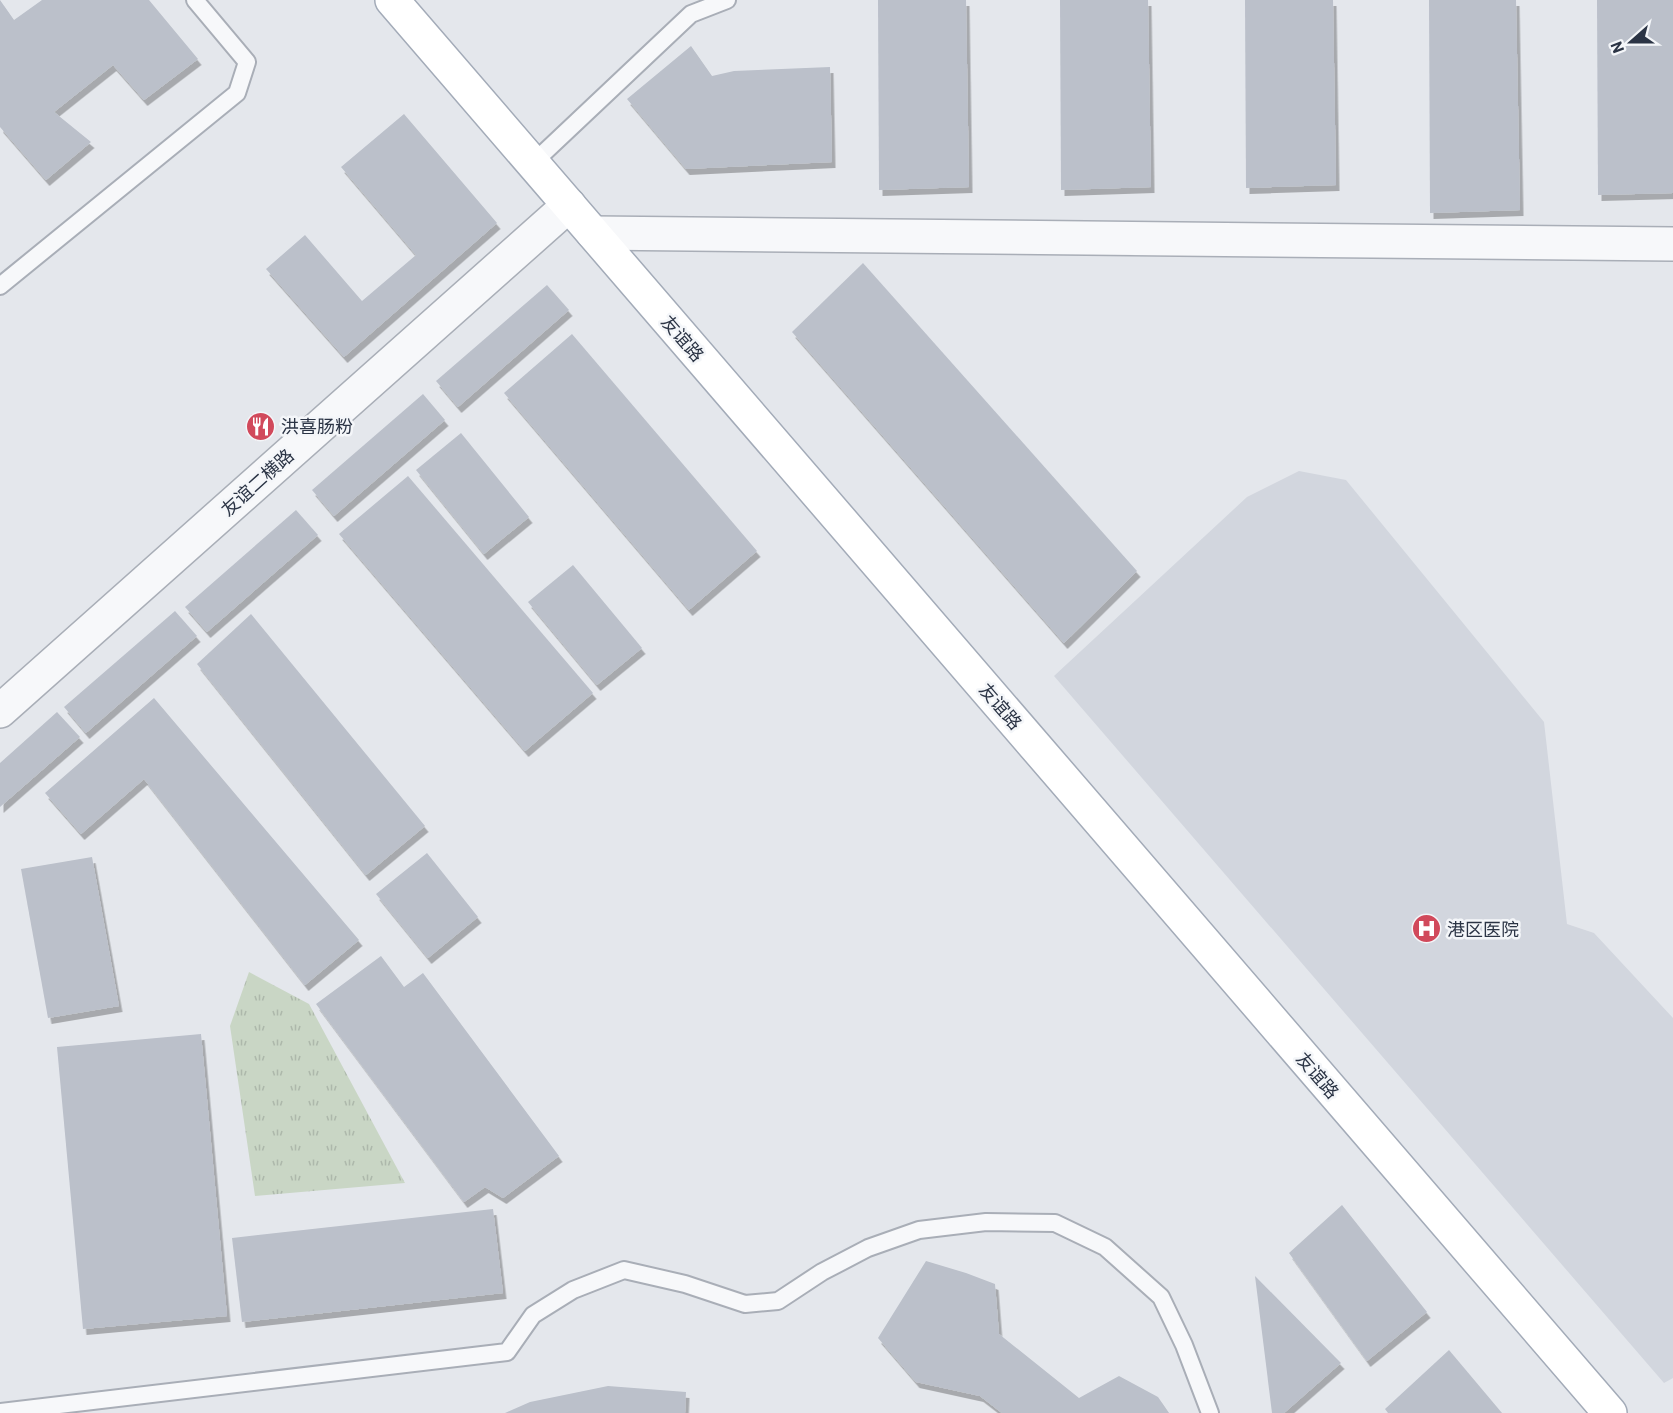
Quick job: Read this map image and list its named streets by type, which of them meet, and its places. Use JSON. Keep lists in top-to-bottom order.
{
  "streets": {
    "main road": ["友谊路"],
    "street": ["友谊二横路"]
  },
  "crossings": [
    ["友谊路", "友谊二横路"]
  ],
  "places": {
    "restaurant": ["洪喜肠粉"],
    "hospital": ["港区医院"]
  },
  "north": "left"
}
